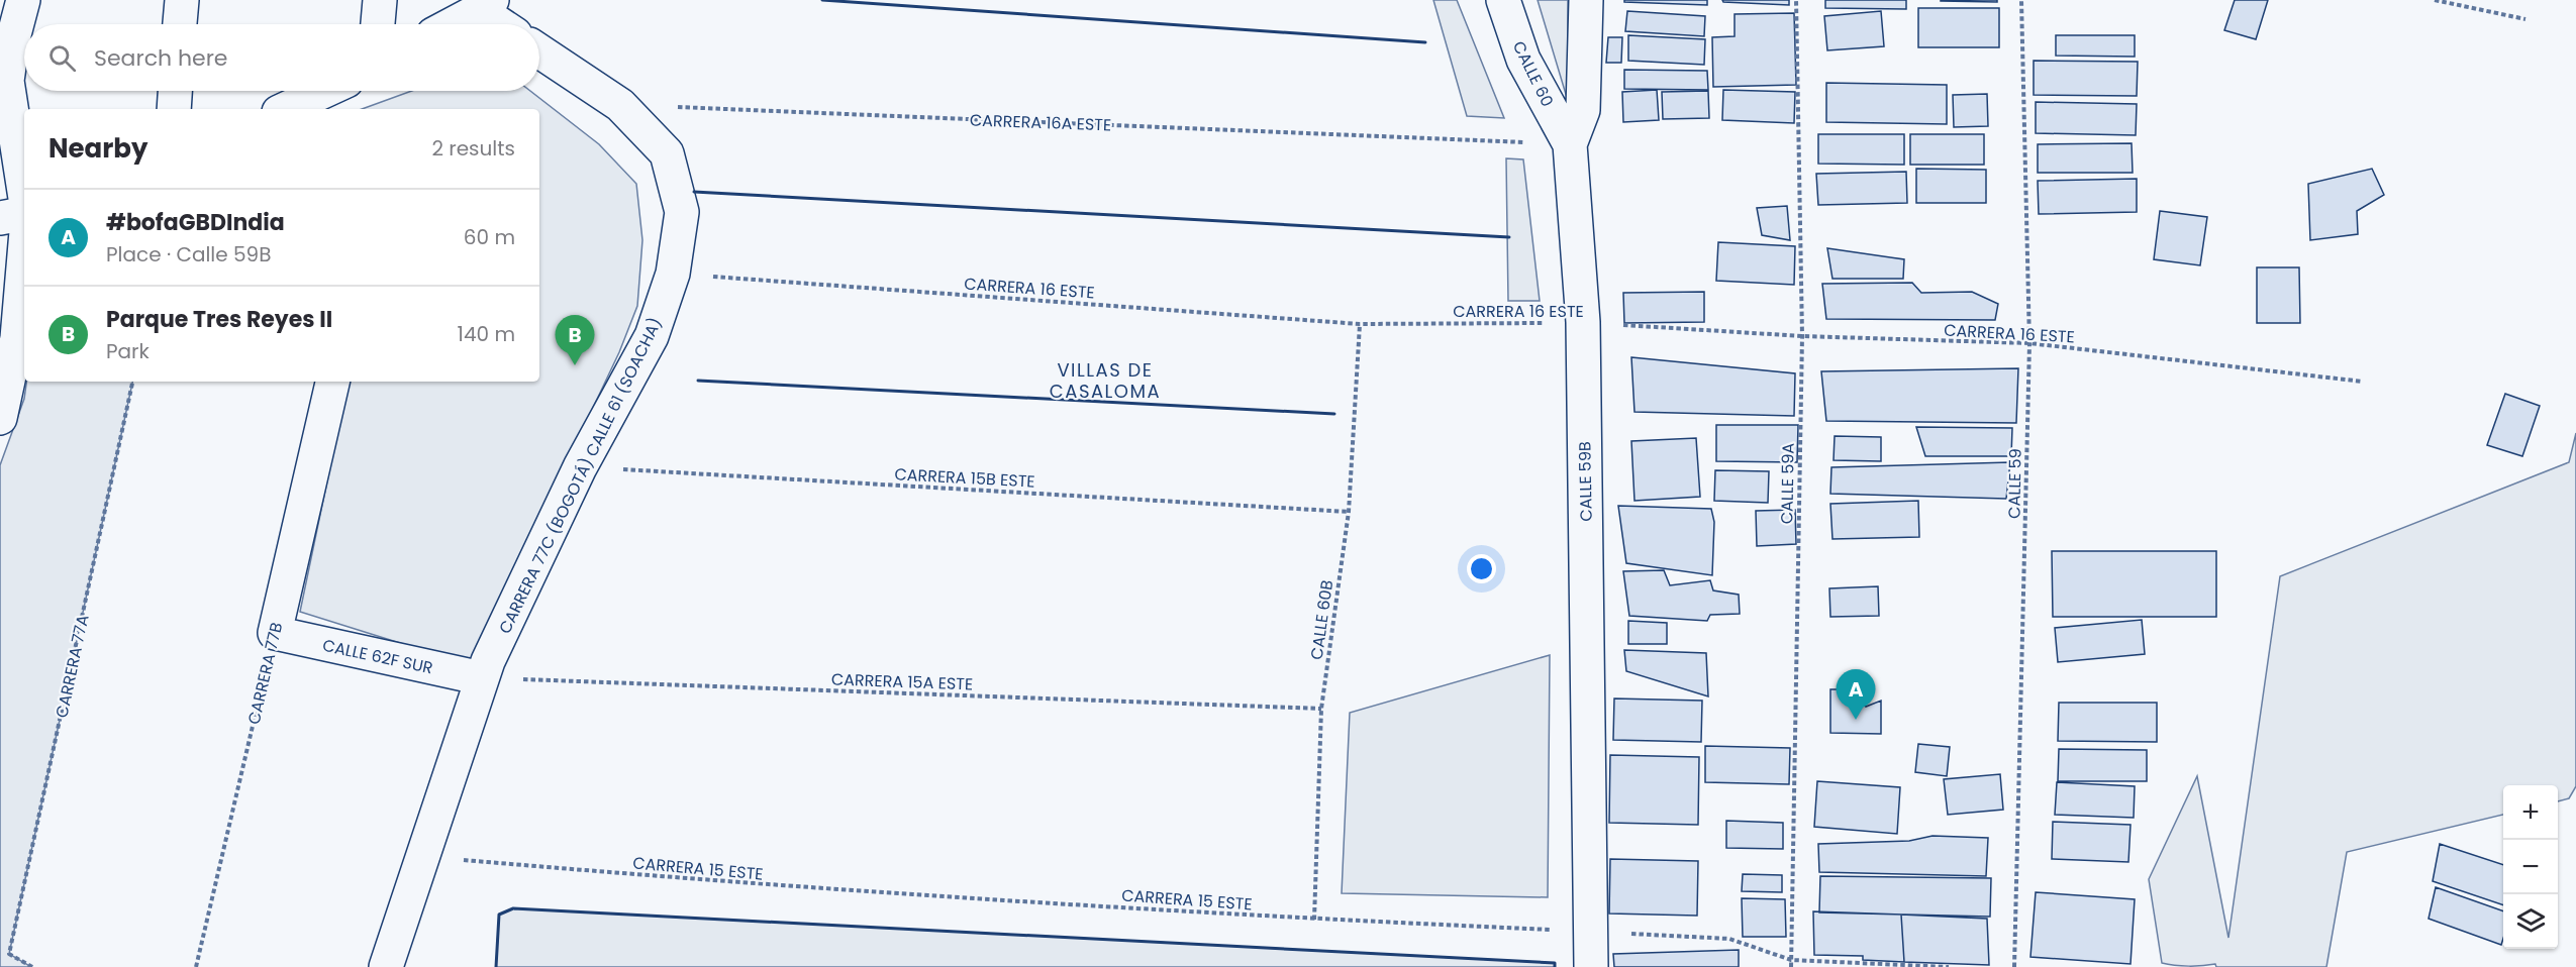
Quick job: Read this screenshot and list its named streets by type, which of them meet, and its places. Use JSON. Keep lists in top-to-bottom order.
{
  "streets": {
    "street": [
      "CALLE 60",
      "CARRERA 77C (BOGOTÁ) CALLE 61 (SOACHA)",
      "CALLE 59B",
      "CALLE 62F SUR",
      "CARRERA 77B"
    ],
    "path": [
      "CARRERA 16A ESTE",
      "CARRERA 16 ESTE",
      "CARRERA 15B ESTE",
      "CALLE 59A",
      "CALLE 59",
      "CALLE 60B",
      "CARRERA 77A",
      "CARRERA 15A ESTE",
      "CARRERA 15 ESTE"
    ]
  },
  "crossings": [
    ["CALLE 60", "CARRERA 16A ESTE"],
    ["CALLE 60", "CALLE 59B"],
    ["CARRERA 16A ESTE", "CARRERA 77C (BOGOTÁ) CALLE 61 (SOACHA)"],
    ["CARRERA 16A ESTE", "CALLE 59B"],
    ["CARRERA 16 ESTE", "CARRERA 77C (BOGOTÁ) CALLE 61 (SOACHA)"],
    ["CARRERA 16 ESTE", "CALLE 59B"],
    ["CARRERA 16 ESTE", "CALLE 59A"],
    ["CARRERA 16 ESTE", "CALLE 59"],
    ["CARRERA 16 ESTE", "CALLE 60B"],
    ["CARRERA 77C (BOGOTÁ) CALLE 61 (SOACHA)", "CARRERA 15B ESTE"],
    ["CARRERA 77C (BOGOTÁ) CALLE 61 (SOACHA)", "CALLE 62F SUR"],
    ["CARRERA 77C (BOGOTÁ) CALLE 61 (SOACHA)", "CARRERA 15A ESTE"],
    ["CARRERA 77C (BOGOTÁ) CALLE 61 (SOACHA)", "CARRERA 15 ESTE"],
    ["CARRERA 15B ESTE", "CALLE 60B"],
    ["CALLE 59B", "CARRERA 15 ESTE"],
    ["CALLE 59A", "CARRERA 15 ESTE"],
    ["CALLE 60B", "CARRERA 15A ESTE"],
    ["CALLE 60B", "CARRERA 15 ESTE"],
    ["CALLE 62F SUR", "CARRERA 77B"],
    ["CALLE 62F SUR", "CARRERA 15A ESTE"]
  ],
  "districts": ["VILLAS DE CASALOMA"],
  "page": {
    "search": "Search here",
    "heading": ["Nearby", "2 results"],
    "list": [
      {
        "mark": "A",
        "name": "#bofaGBDIndia",
        "note": "Place · Calle 59B",
        "value": "60 m"
      },
      {
        "mark": "B",
        "name": "Parque Tres Reyes II",
        "note": "Park",
        "value": "140 m"
      }
    ],
    "pins": ["B", "A"],
    "map_buttons": ["+", "−"]
  }
}
